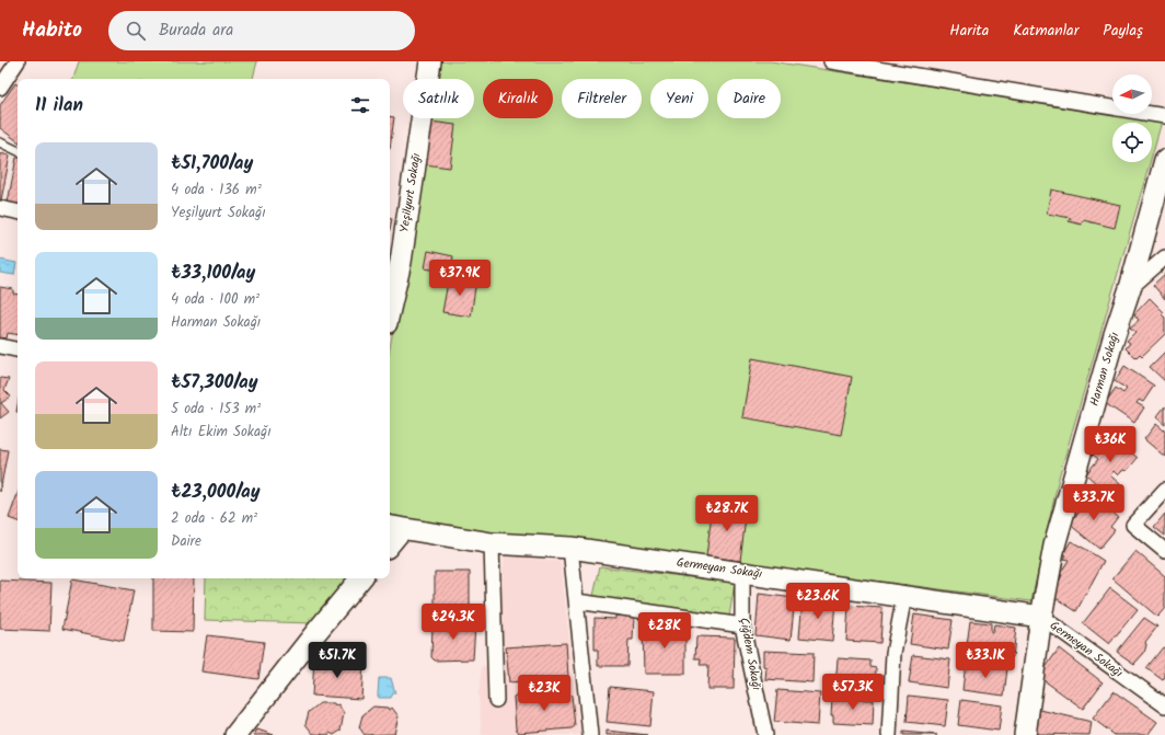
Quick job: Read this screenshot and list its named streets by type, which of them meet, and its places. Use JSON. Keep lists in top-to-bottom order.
{
  "streets": {
    "main road": ["Yeşilyurt Sokağı", "Harman Sokağı", "Germeyan Sokağı"],
    "street": ["Çiğdem Sokağı"]
  },
  "crossings": [
    ["Harman Sokağı", "Germeyan Sokağı"],
    ["Germeyan Sokağı", "Çiğdem Sokağı"]
  ],
  "north": "left",
  "page": {
    "header": "Habito",
    "search": "Burada ara",
    "nav": ["Harita", "Katmanlar", "Paylaş"],
    "chip": [
      "Satılık",
      "Kiralık",
      "Filtreler",
      "Yeni",
      "Daire"
    ],
    "heading": "11 ilan",
    "list": [
      {
        "name": "₺51,700/ay",
        "note": "4 oda · 136 m² · Yeşilyurt Sokağı"
      },
      {
        "name": "₺33,100/ay",
        "note": "4 oda · 100 m² · Harman Sokağı"
      },
      {
        "name": "₺57,300/ay",
        "note": "5 oda · 153 m² · Altı Ekim Sokağı"
      },
      {
        "name": "₺23,000/ay",
        "note": "2 oda · 62 m² · Daire"
      }
    ],
    "price": [
      "₺37.9K",
      "₺36K",
      "₺33.7K",
      "₺28.7K",
      "₺23.6K",
      "₺24.3K",
      "₺28K",
      "₺51.7K",
      "₺33.1K",
      "₺57.3K",
      "₺23K"
    ]
  }
}
